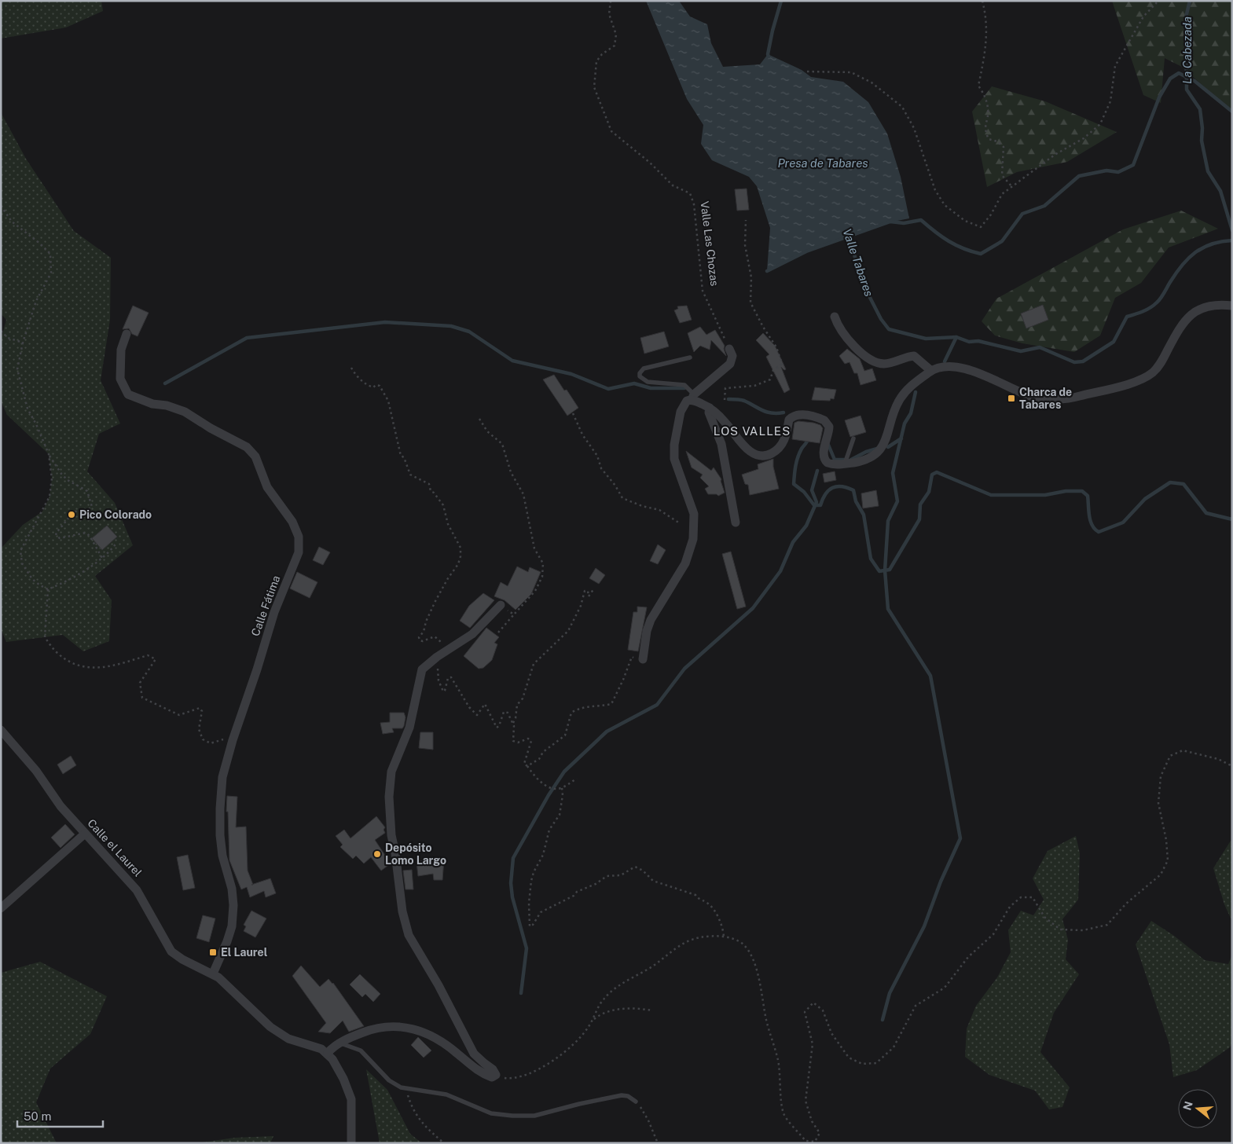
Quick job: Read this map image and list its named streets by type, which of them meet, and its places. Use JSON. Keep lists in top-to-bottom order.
{
  "streets": {
    "street": ["Calle Fátima", "Calle el Laurel"],
    "path": ["Valle Las Chozas"]
  },
  "crossings": [
    ["Calle Fátima", "Calle el Laurel"]
  ],
  "districts": ["LOS VALLES"],
  "water": ["La Cabezada", "Presa de Tabares", "Valle Tabares"],
  "places": {
    "transit": ["Charca de Tabares", "El Laurel"],
    "other": ["Pico Colorado", "Depósito Lomo Largo"]
  },
  "scale_bar": "50 m",
  "north": "left"
}
